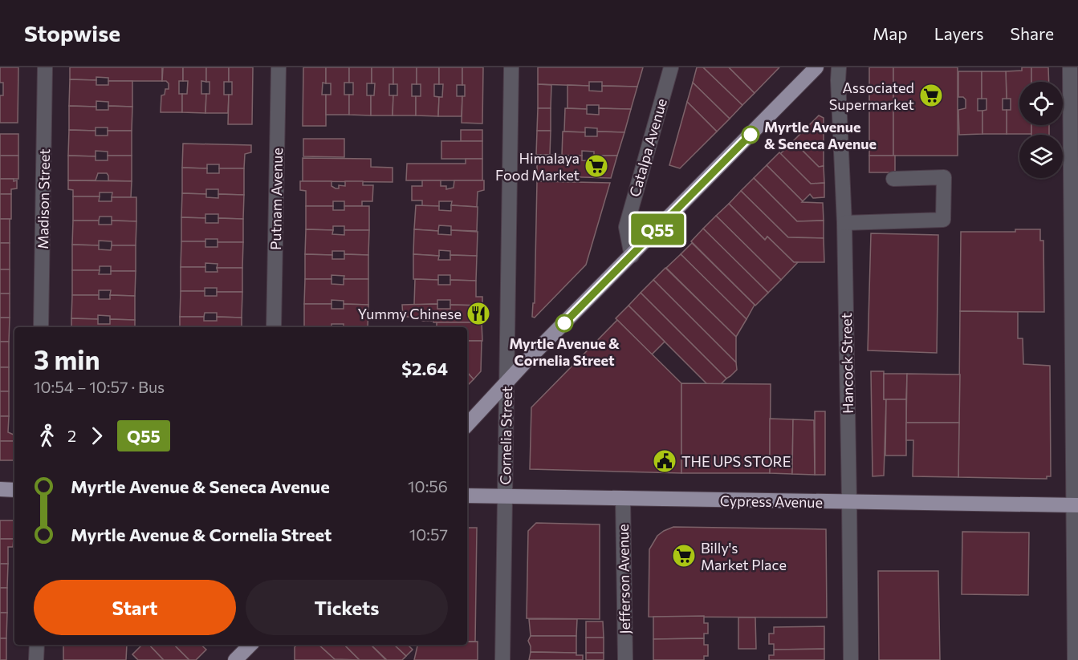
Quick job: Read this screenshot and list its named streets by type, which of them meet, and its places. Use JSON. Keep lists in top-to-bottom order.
{
  "streets": {
    "main road": ["Cypress Avenue"],
    "street": [
      "Catalpa Avenue",
      "Madison Street",
      "Putnam Avenue",
      "Hancock Street",
      "Cornelia Street",
      "Jefferson Avenue"
    ]
  },
  "crossings": [
    ["Hancock Street", "Cypress Avenue"],
    ["Cornelia Street", "Cypress Avenue"],
    ["Cypress Avenue", "Jefferson Avenue"]
  ],
  "places": {
    "supermarket": ["Associated Supermarket", "Himalaya Food Market", "Billy's Market Place"],
    "other": ["Myrtle Avenue & Seneca Avenue", "Myrtle Avenue & Cornelia Street"],
    "restaurant": ["Yummy Chinese"],
    "public building": ["THE UPS STORE"]
  },
  "lines": ["bus line Q55"],
  "page": {
    "header": "Stopwise",
    "nav": ["Map", "Layers", "Share"],
    "on_map": "Q55",
    "heading": ["3 min", "10:54 – 10:57 · Bus", "$2.64"],
    "legs": ["2", "Q55"],
    "list": [
      {
        "name": "Myrtle Avenue & Seneca Avenue",
        "value": "10:56"
      },
      {
        "name": "Myrtle Avenue & Cornelia Street",
        "value": "10:57"
      }
    ],
    "buttons": ["Start", "Tickets"]
  }
}
